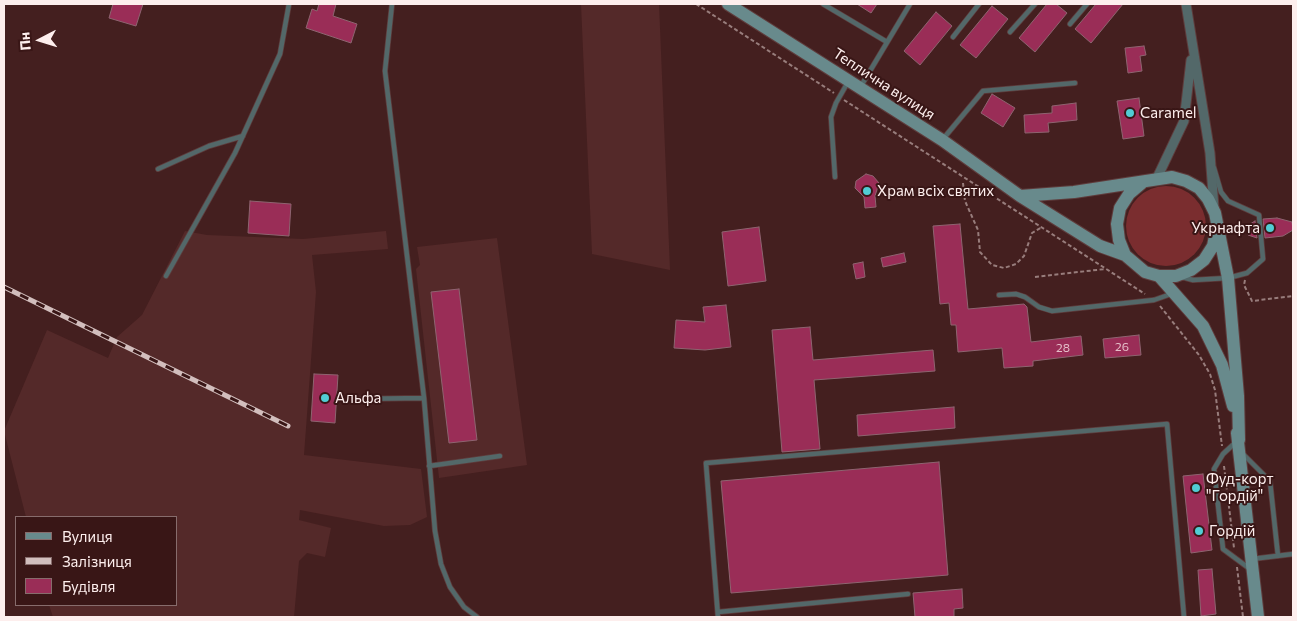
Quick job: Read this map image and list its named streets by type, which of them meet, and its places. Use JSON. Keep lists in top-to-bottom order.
{
  "streets": {
    "main road": ["Теплична вулиця"]
  },
  "places": [
    "Caramel",
    "Храм всіх святих",
    "Укрнафта",
    "Альфа",
    "Фуд-корт \"Гордій\"",
    "Гордій"
  ],
  "house_numbers": ["26", "28"],
  "legend": ["Вулиця", "Залізниця", "Будівля"],
  "north": "left"
}
